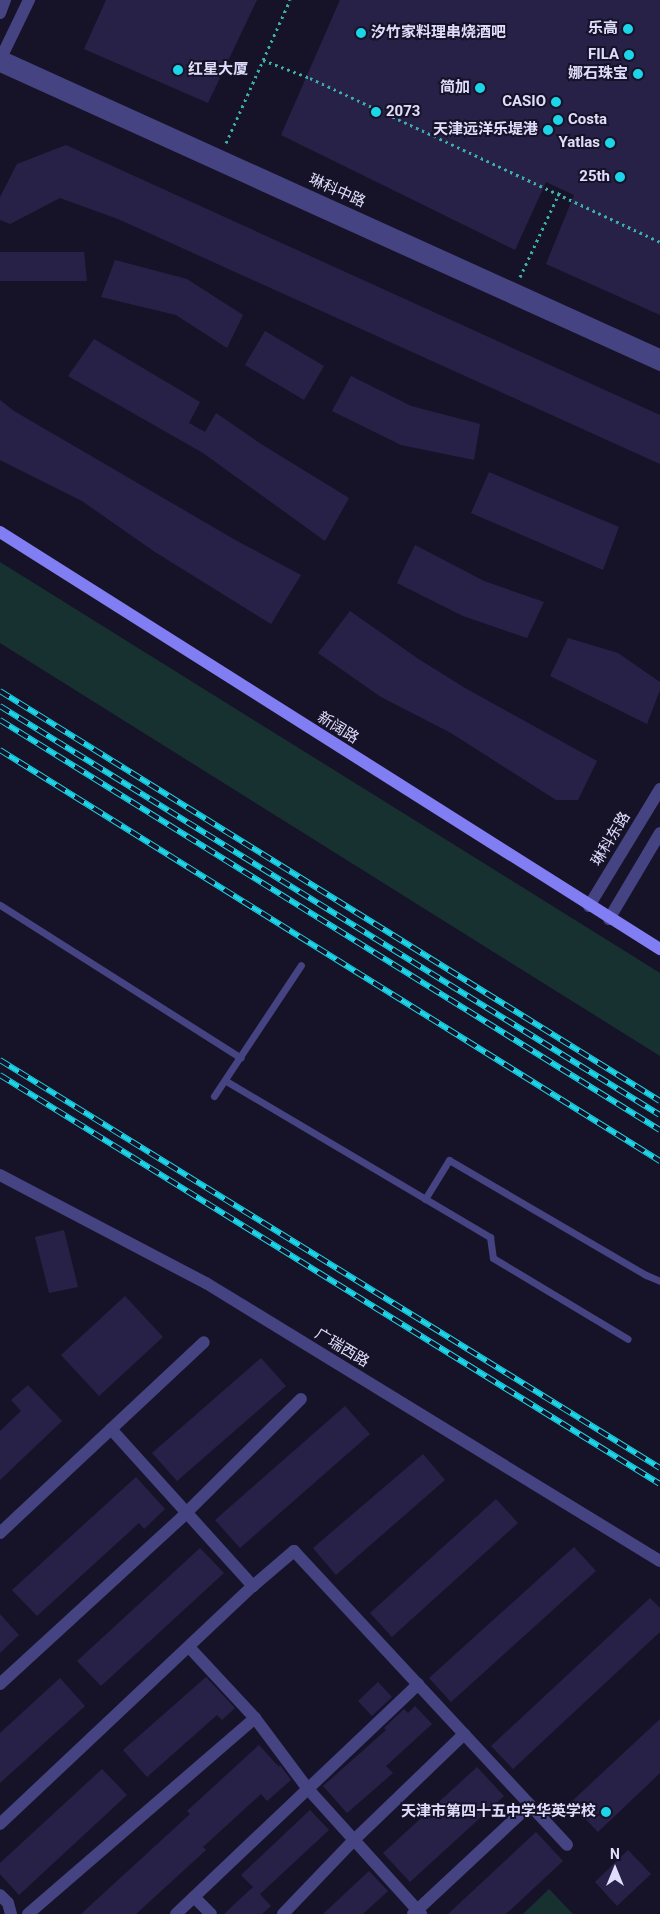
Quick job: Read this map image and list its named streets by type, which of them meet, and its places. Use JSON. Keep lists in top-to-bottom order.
{
  "streets": {
    "main road": ["新阔路"],
    "street": ["琳科中路", "琳科东路", "广瑞西路"]
  },
  "crossings": [
    ["新阔路", "琳科东路"]
  ],
  "places": [
    "乐高",
    "汐竹家料理串烧酒吧",
    "FILA",
    "红星大厦",
    "娜石珠宝",
    "简加",
    "CASIO",
    "2073",
    "Costa",
    "天津远洋乐堤港",
    "Yatlas",
    "25th",
    "天津市第四十五中学华英学校"
  ],
  "north": "top"
}
